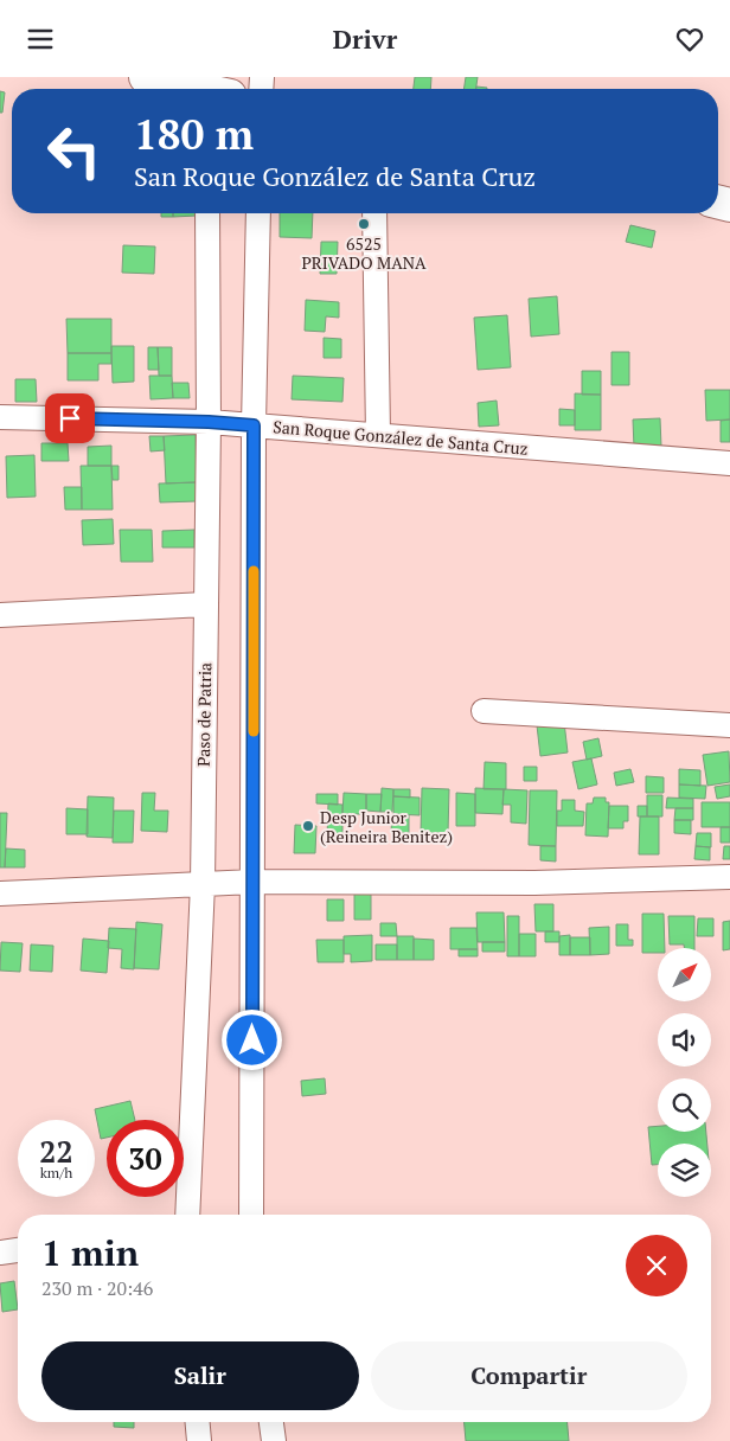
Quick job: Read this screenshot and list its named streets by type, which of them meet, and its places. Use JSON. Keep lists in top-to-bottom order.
{
  "streets": {
    "street": ["San Roque González de Santa Cruz", "Paso de Patria"]
  },
  "crossings": [
    ["San Roque González de Santa Cruz", "Paso de Patria"]
  ],
  "places": ["6525 PRIVADO MANA", "Desp Junior (Reineira Benitez)"],
  "north": "top right",
  "page": {
    "header": "Drivr",
    "turn": ["180 m", "San Roque González de Santa Cruz"],
    "speed": "22 km/h",
    "limit": "30",
    "heading": ["1 min", "230 m · 20:46"],
    "buttons": ["Salir", "Compartir"]
  }
}
